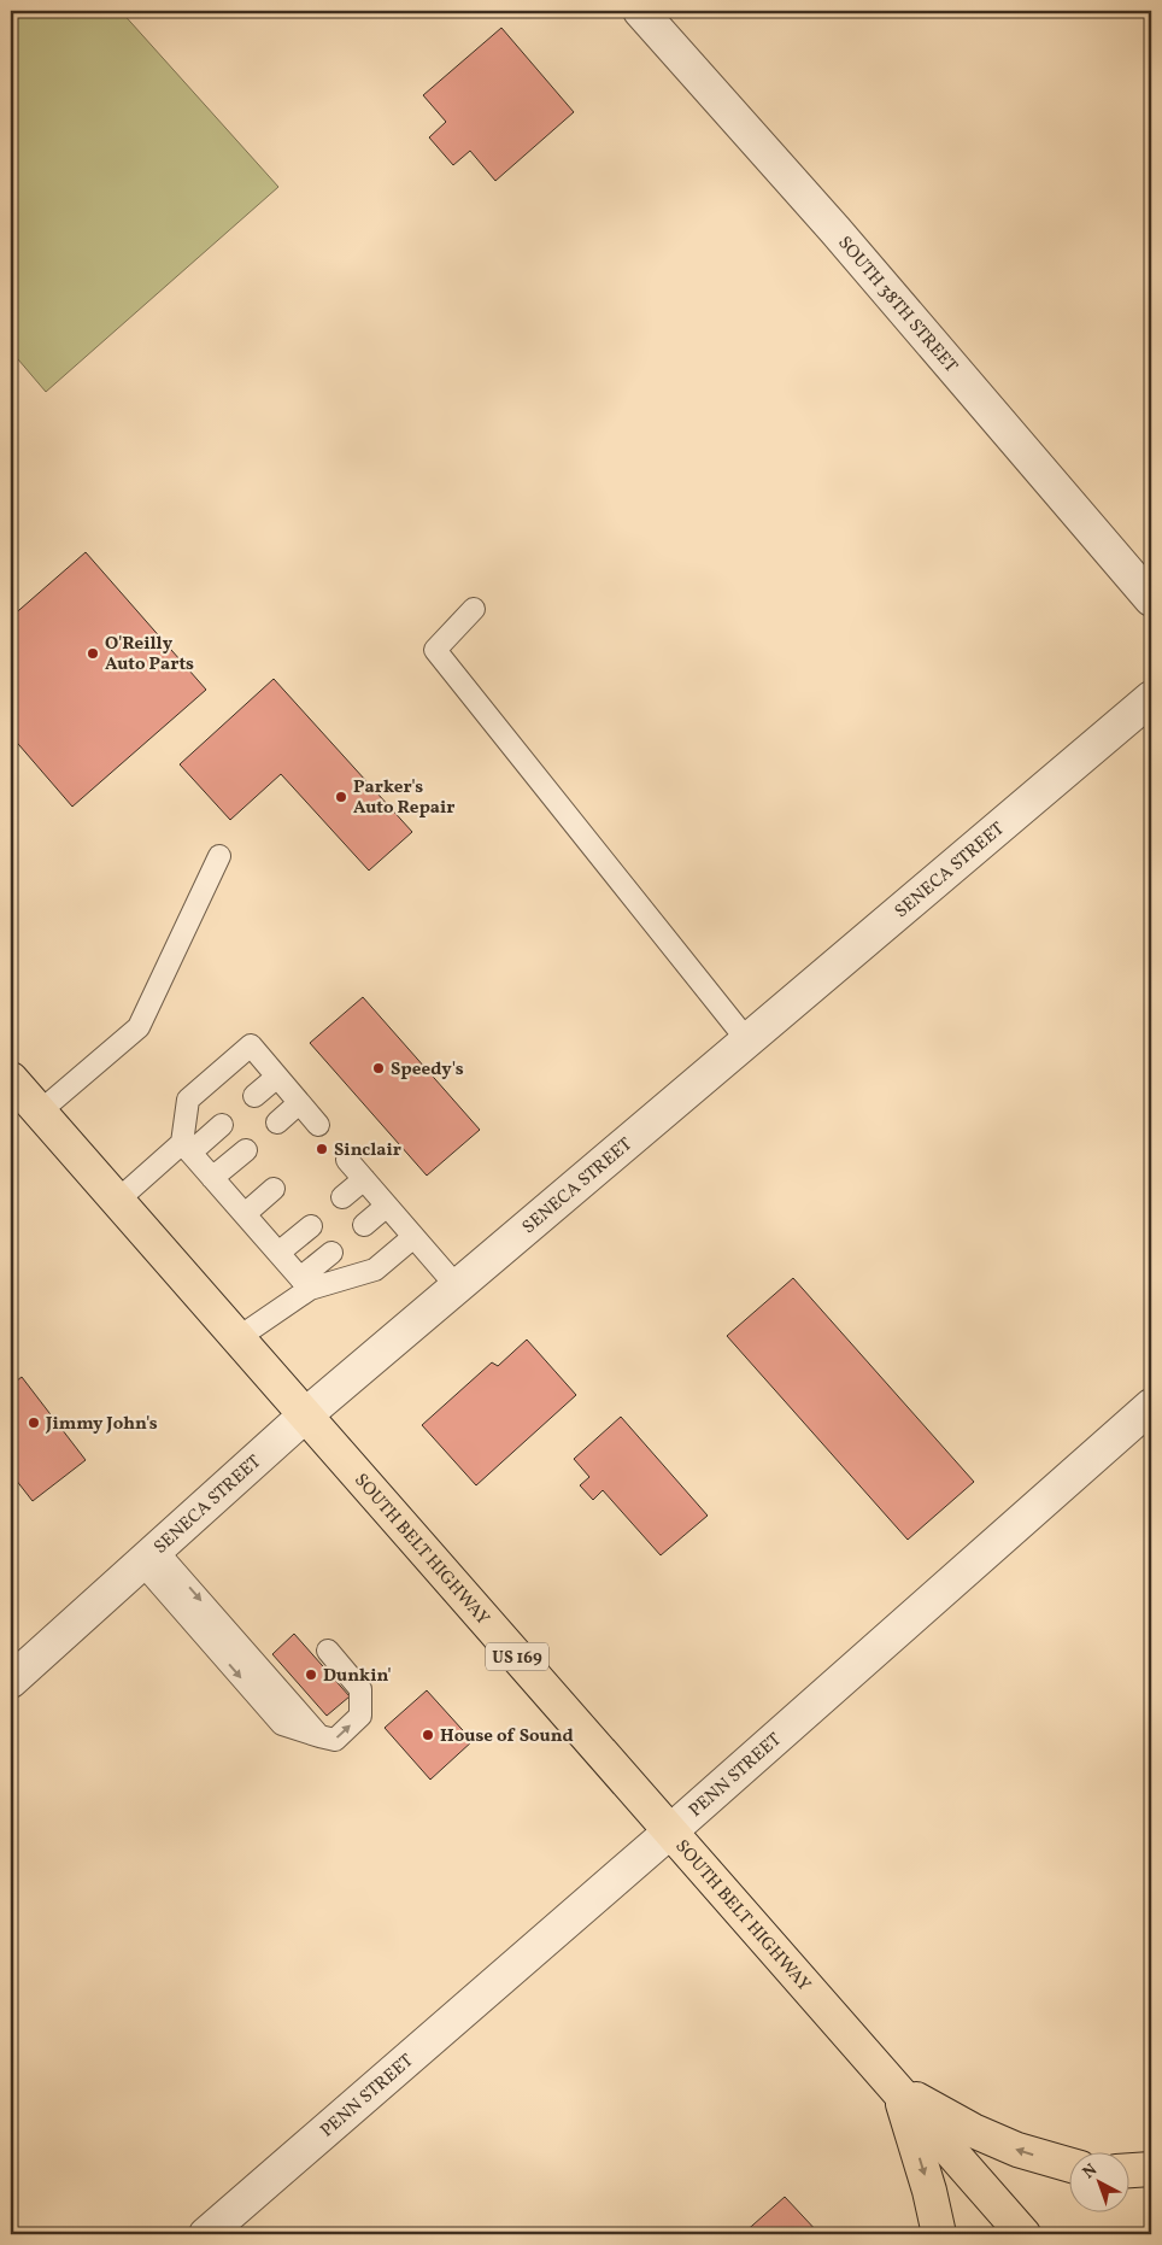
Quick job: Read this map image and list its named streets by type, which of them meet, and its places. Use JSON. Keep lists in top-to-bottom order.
{
  "streets": {
    "main road": ["SOUTH BELT HIGHWAY", "US 169"],
    "street": ["SOUTH 38TH STREET", "SENECA STREET", "PENN STREET"]
  },
  "crossings": [
    ["SENECA STREET", "SOUTH BELT HIGHWAY"],
    ["SOUTH BELT HIGHWAY", "PENN STREET"]
  ],
  "places": [
    "O'Reilly Auto Parts",
    "Parker's Auto Repair",
    "Speedy's",
    "Sinclair",
    "Jimmy John's",
    "Dunkin'",
    "House of Sound"
  ],
  "north": "top left"
}
